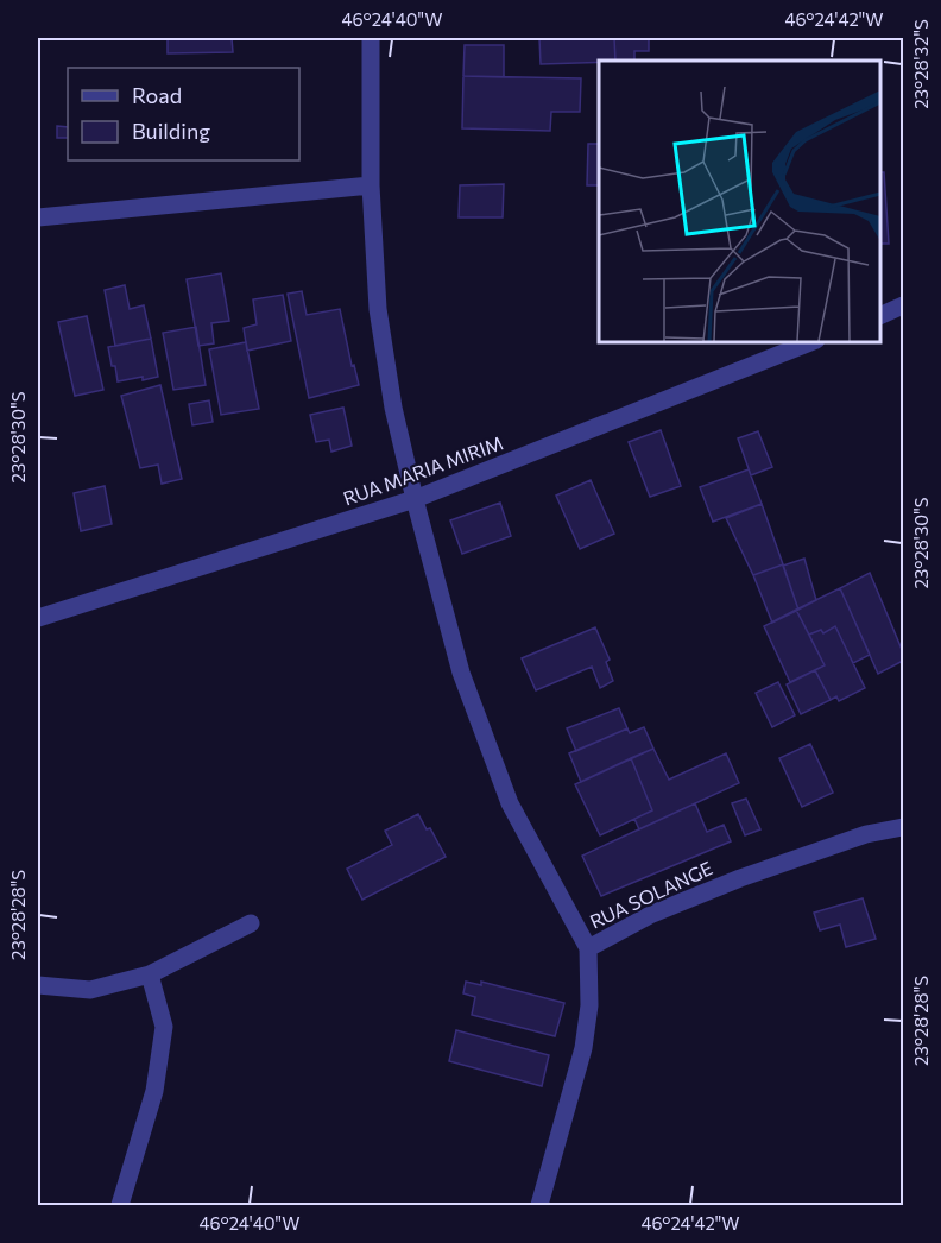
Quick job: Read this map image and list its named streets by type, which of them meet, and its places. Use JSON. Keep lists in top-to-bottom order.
{
  "streets": {
    "street": ["RUA MARIA MIRIM", "RUA SOLANGE"]
  },
  "legend": ["Road", "Building"],
  "coordinates": [
    "46°24'40\"W",
    "46°24'42\"W",
    "23°28'32\"S",
    "23°28'30\"S",
    "23°28'28\"S"
  ]
}
